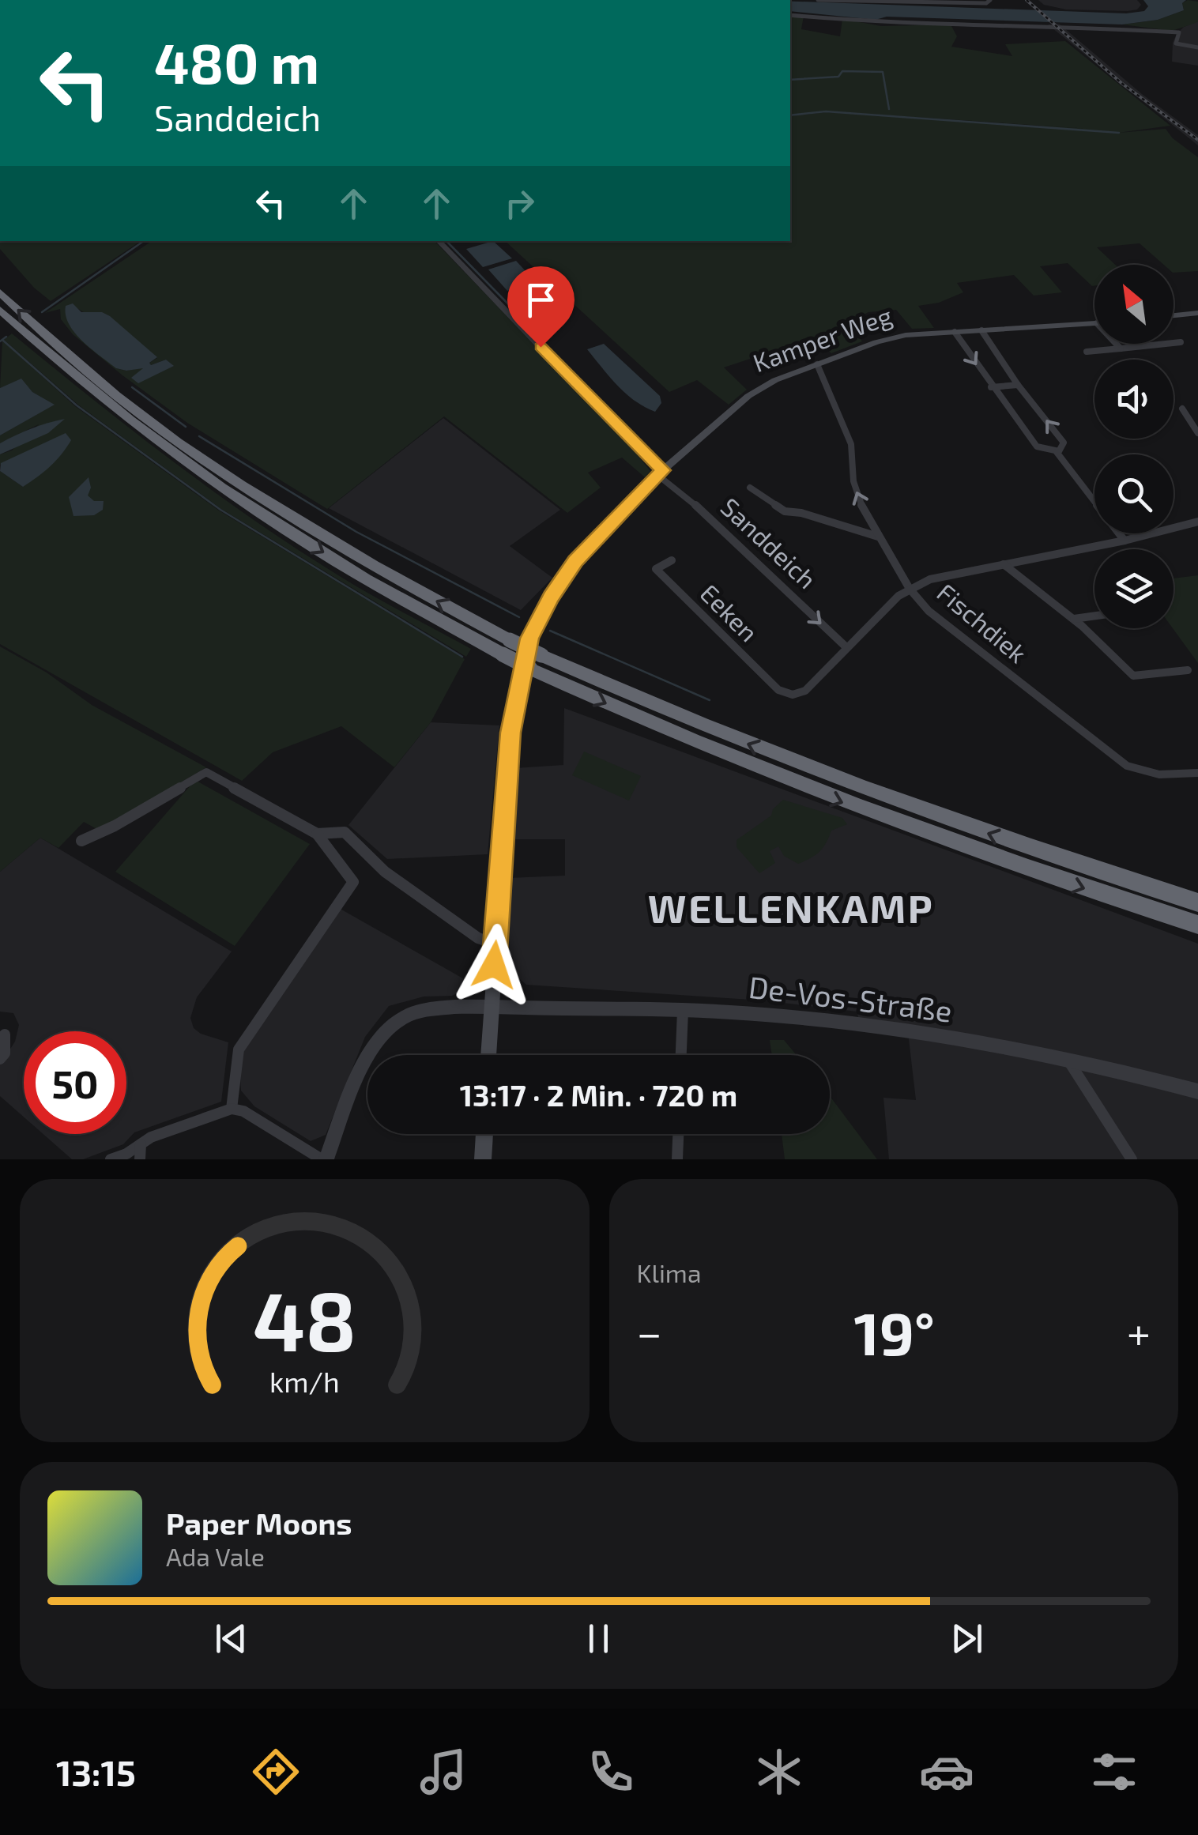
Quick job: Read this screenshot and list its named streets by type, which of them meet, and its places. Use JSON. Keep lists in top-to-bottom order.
{
  "streets": {
    "main road": ["Kamper Weg"],
    "street": [
      "Sanddeich",
      "Eeken",
      "Fischdiek",
      "De-Vos-Straße"
    ]
  },
  "crossings": [
    ["Kamper Weg", "Sanddeich"],
    ["Kamper Weg", "Fischdiek"],
    ["Kamper Weg", "De-Vos-Straße"],
    ["Sanddeich", "Eeken"]
  ],
  "one_way": ["Sanddeich"],
  "districts": ["WELLENKAMP"],
  "north": "top left",
  "page": {
    "turn": ["480 m", "Sanddeich"],
    "limit": "50",
    "trip": "13:17 · 2 Min. · 720 m",
    "tile": "Klima",
    "heat": ["−", "19°", "+"],
    "song": ["Paper Moons", "Ada Vale"],
    "tabs": "13:15",
    "gauge": ["48", "km/h"]
  }
}
